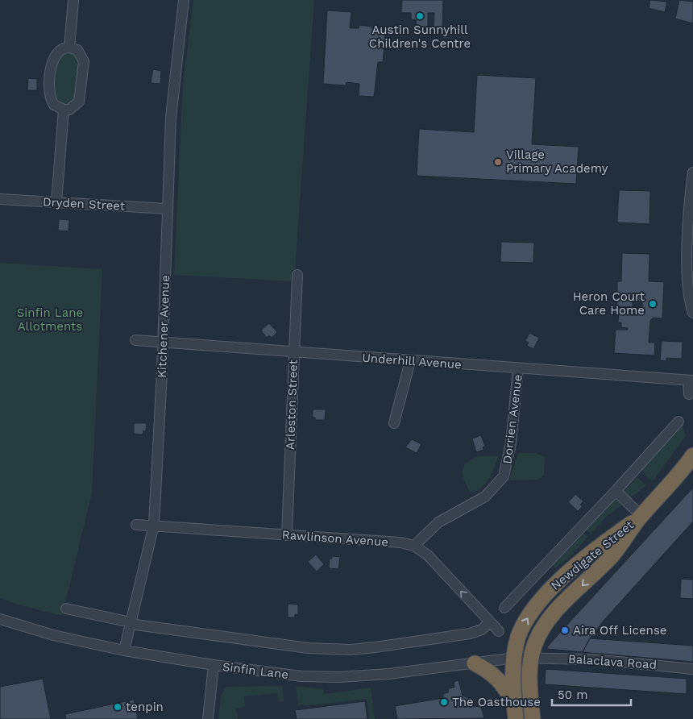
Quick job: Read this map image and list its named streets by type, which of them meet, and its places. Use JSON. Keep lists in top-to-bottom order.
{
  "streets": {
    "highway": ["Newdigate Street"],
    "street": [
      "Dryden Street",
      "Kitchener Avenue",
      "Underhill Avenue",
      "Arleston Street",
      "Dorrien Avenue",
      "Rawlinson Avenue",
      "Balaclava Road",
      "Sinfin Lane"
    ]
  },
  "crossings": [
    ["Dryden Street", "Kitchener Avenue"],
    ["Kitchener Avenue", "Underhill Avenue"],
    ["Kitchener Avenue", "Rawlinson Avenue"],
    ["Kitchener Avenue", "Sinfin Lane"],
    ["Underhill Avenue", "Arleston Street"],
    ["Underhill Avenue", "Dorrien Avenue"],
    ["Arleston Street", "Rawlinson Avenue"],
    ["Dorrien Avenue", "Rawlinson Avenue"],
    ["Newdigate Street", "Balaclava Road"],
    ["Newdigate Street", "Sinfin Lane"],
    ["Balaclava Road", "Sinfin Lane"]
  ],
  "parks": ["Sinfin Lane Allotments"],
  "places": [
    "Austin Sunnyhill Children's Centre",
    "Village Primary Academy",
    "Heron Court Care Home",
    "Aira Off License",
    "The Oasthouse",
    "tenpin"
  ],
  "scale_bar": "50 m"
}
